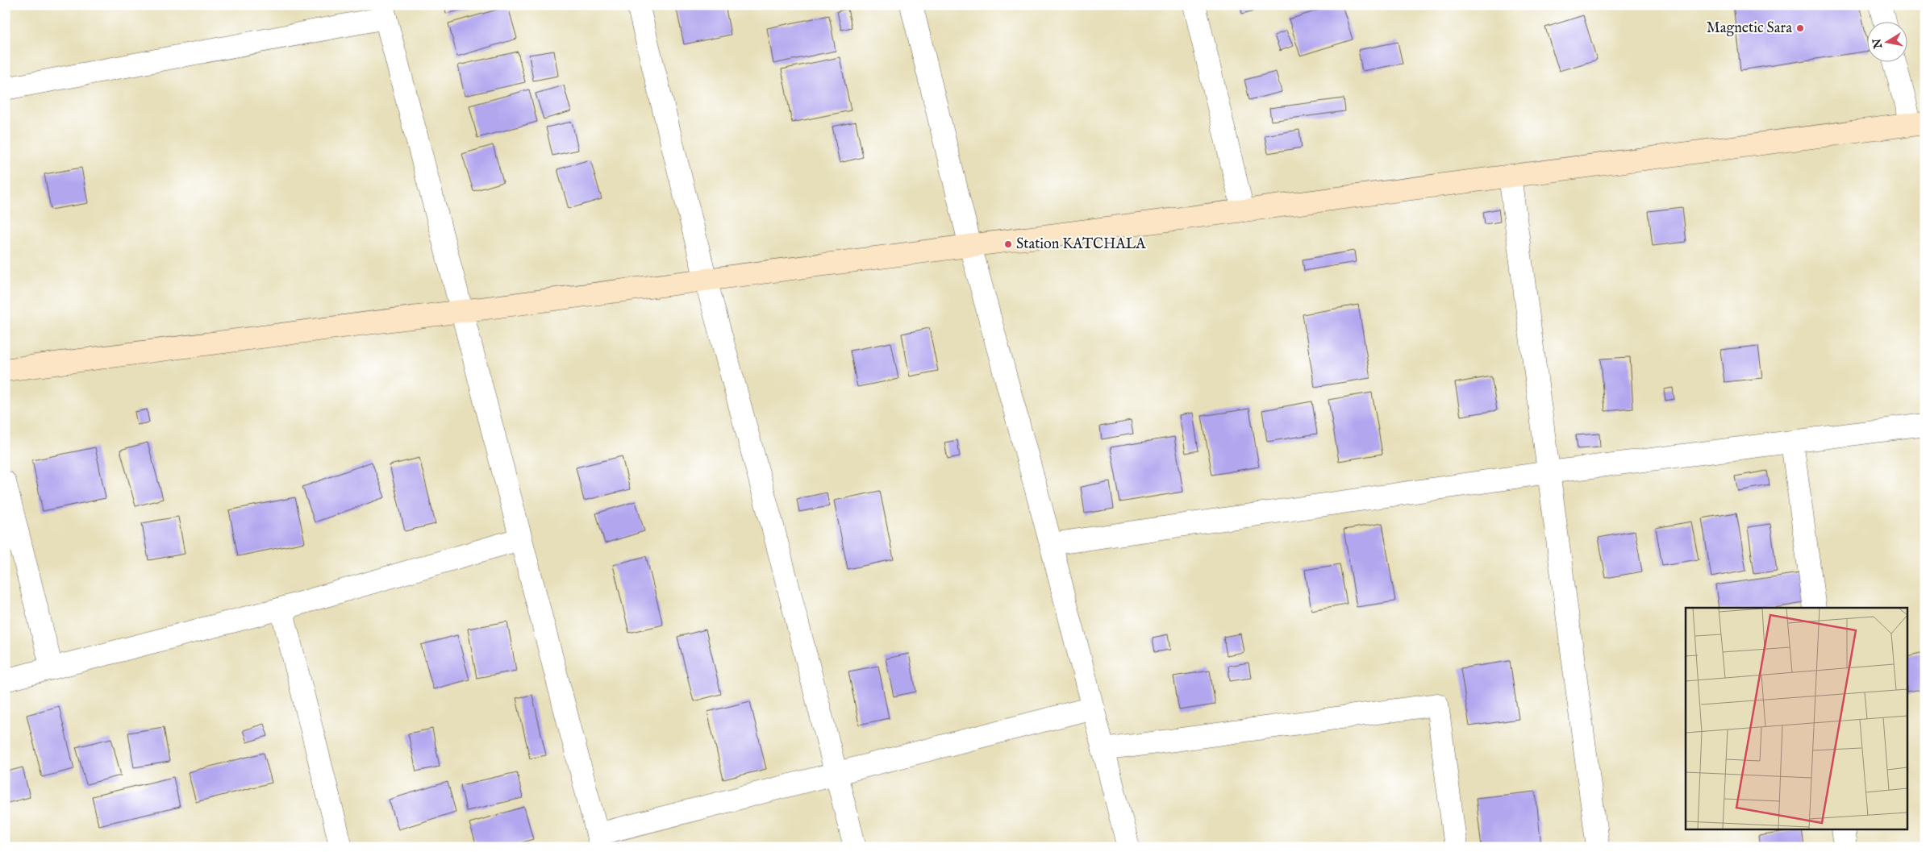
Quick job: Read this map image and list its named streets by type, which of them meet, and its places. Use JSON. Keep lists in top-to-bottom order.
{
  "places": ["Magnetic Sara", "Station KATCHALA"],
  "north": "left"
}
